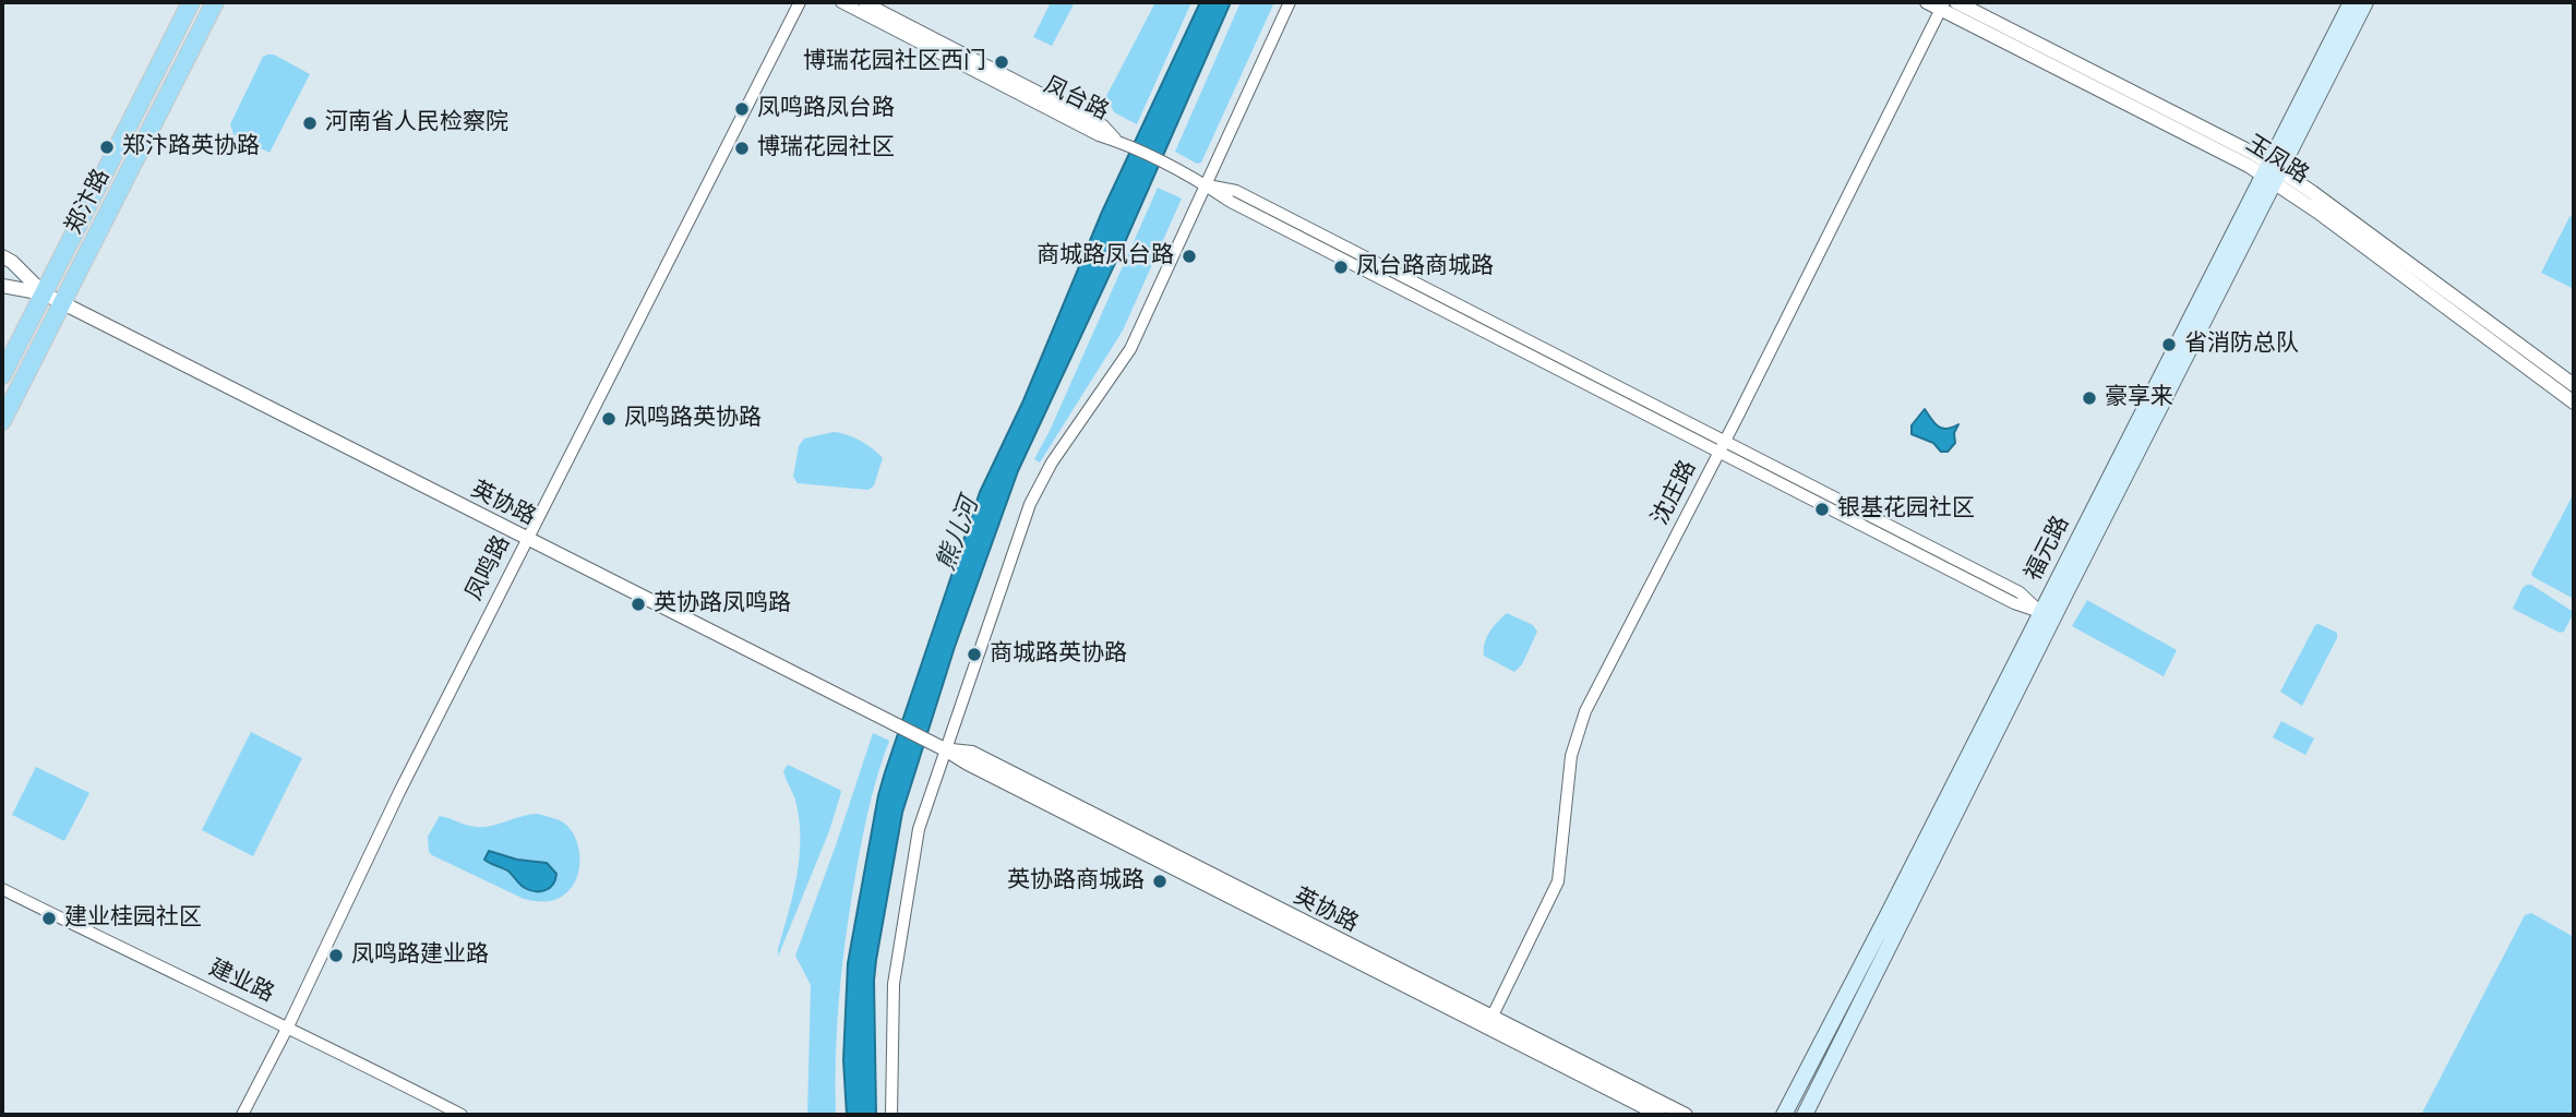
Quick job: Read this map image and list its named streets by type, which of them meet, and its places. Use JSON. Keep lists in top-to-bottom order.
{
  "streets": {
    "main road": ["郑汴路", "福元路"],
    "street": [
      "凤台路",
      "玉凤路",
      "沈庄路",
      "英协路",
      "凤鸣路",
      "建业路"
    ]
  },
  "crossings": [
    ["玉凤路", "沈庄路"],
    ["玉凤路", "福元路"],
    ["郑汴路", "英协路"],
    ["沈庄路", "英协路"],
    ["英协路", "凤鸣路"],
    ["凤鸣路", "建业路"]
  ],
  "water": ["熊儿河"],
  "places": [
    "博瑞花园社区西门",
    "凤鸣路凤台路",
    "河南省人民检察院",
    "郑汴路英协路",
    "博瑞花园社区",
    "商城路凤台路",
    "凤台路商城路",
    "省消防总队",
    "豪享来",
    "凤鸣路英协路",
    "银基花园社区",
    "英协路凤鸣路",
    "商城路英协路",
    "英协路商城路",
    "建业桂园社区",
    "凤鸣路建业路"
  ]
}
